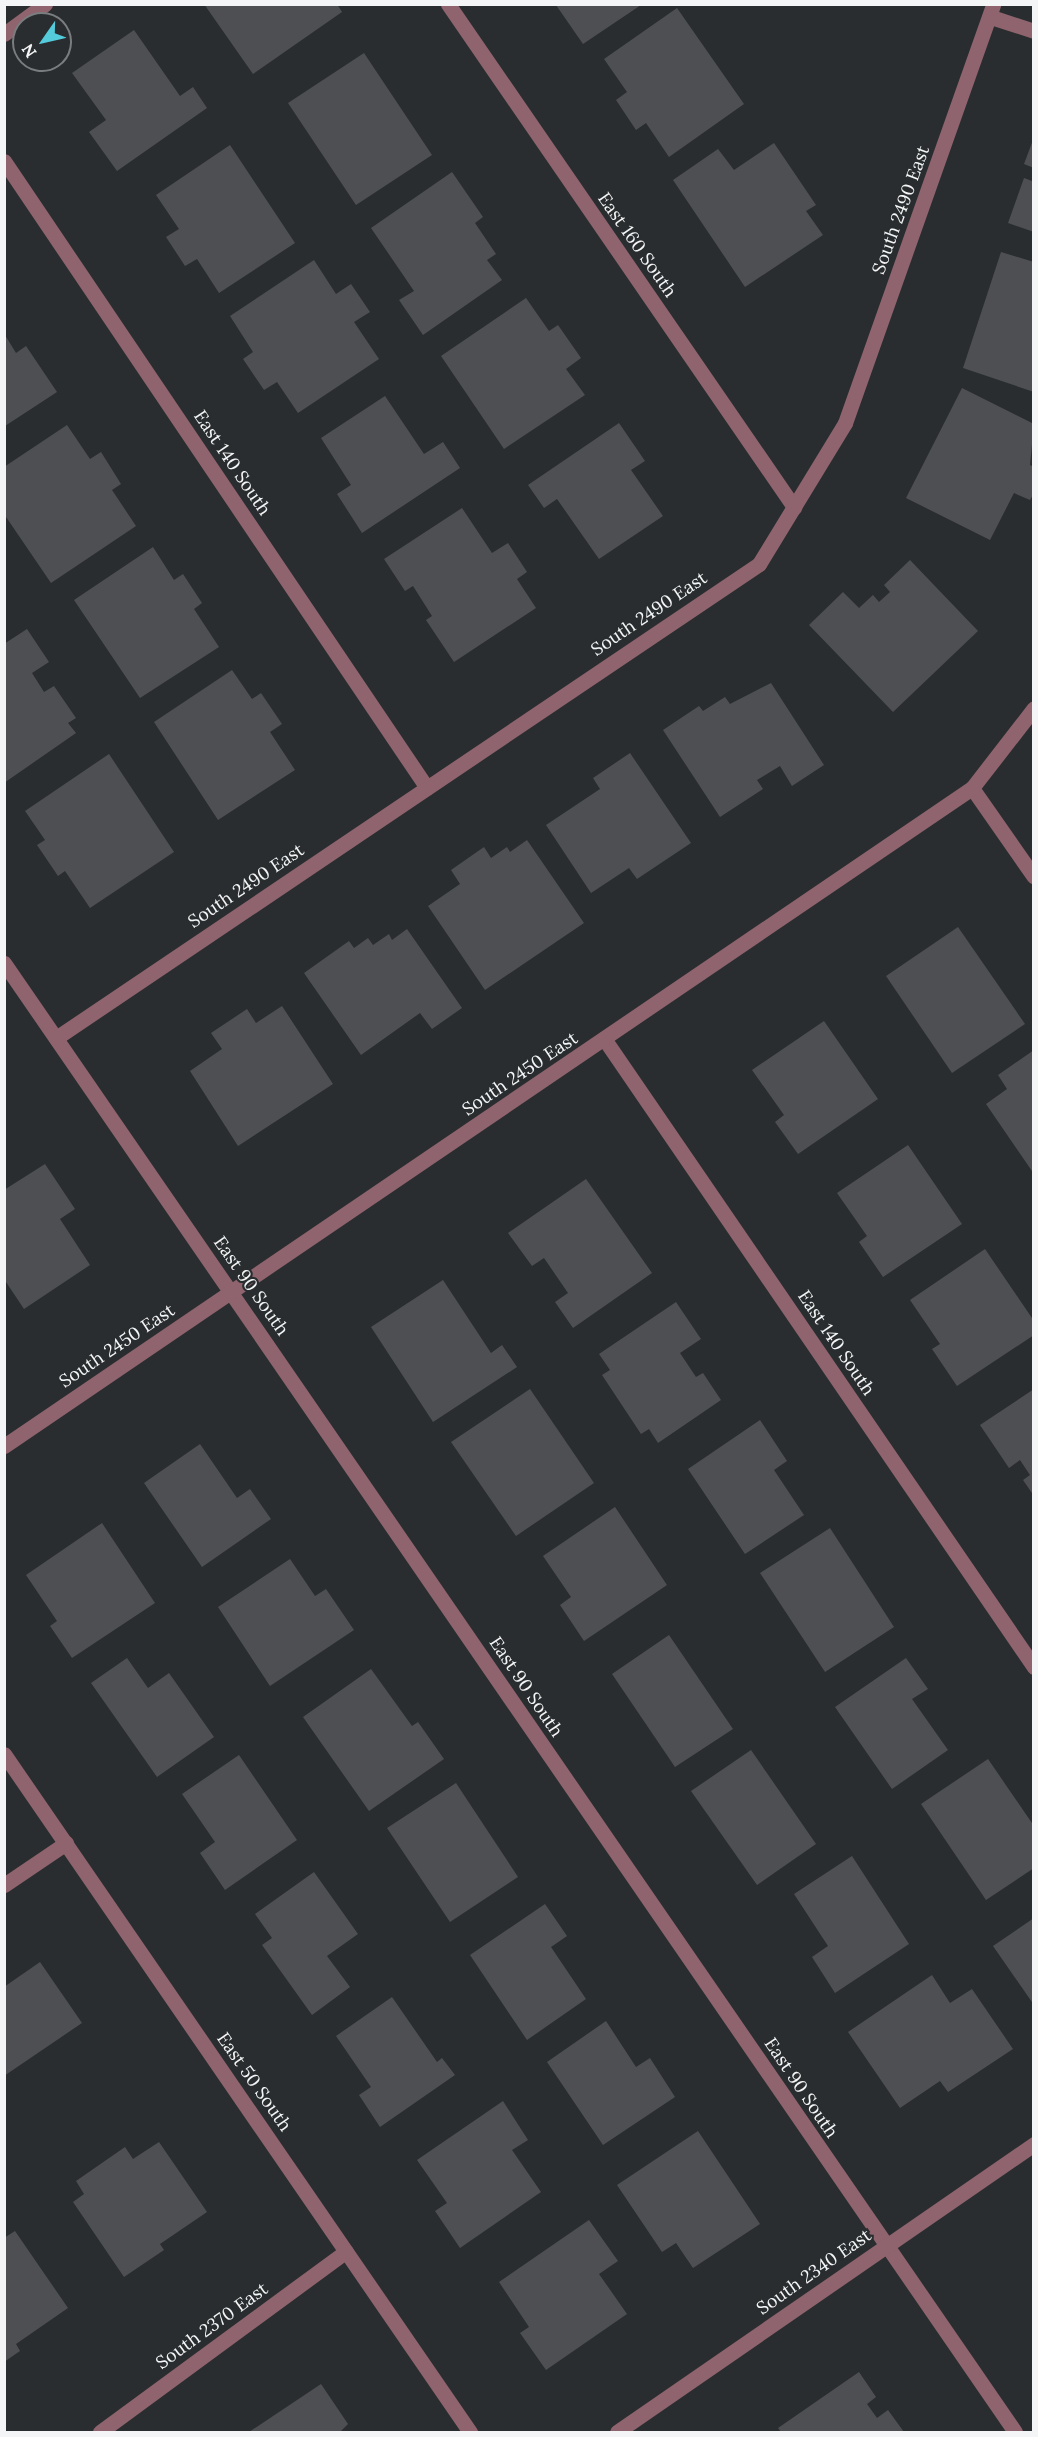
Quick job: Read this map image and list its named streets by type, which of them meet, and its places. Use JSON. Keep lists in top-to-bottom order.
{
  "streets": {
    "street": [
      "South 2490 East",
      "East 160 South",
      "East 140 South",
      "South 2450 East",
      "East 90 South",
      "East 50 South",
      "South 2340 East",
      "South 2370 East"
    ]
  },
  "crossings": [
    ["South 2490 East", "East 160 South"],
    ["South 2490 East", "East 140 South"],
    ["South 2490 East", "East 90 South"],
    ["East 140 South", "South 2450 East"],
    ["South 2450 East", "East 90 South"],
    ["East 90 South", "South 2340 East"],
    ["East 50 South", "South 2370 East"]
  ],
  "north": "bottom left"
}
